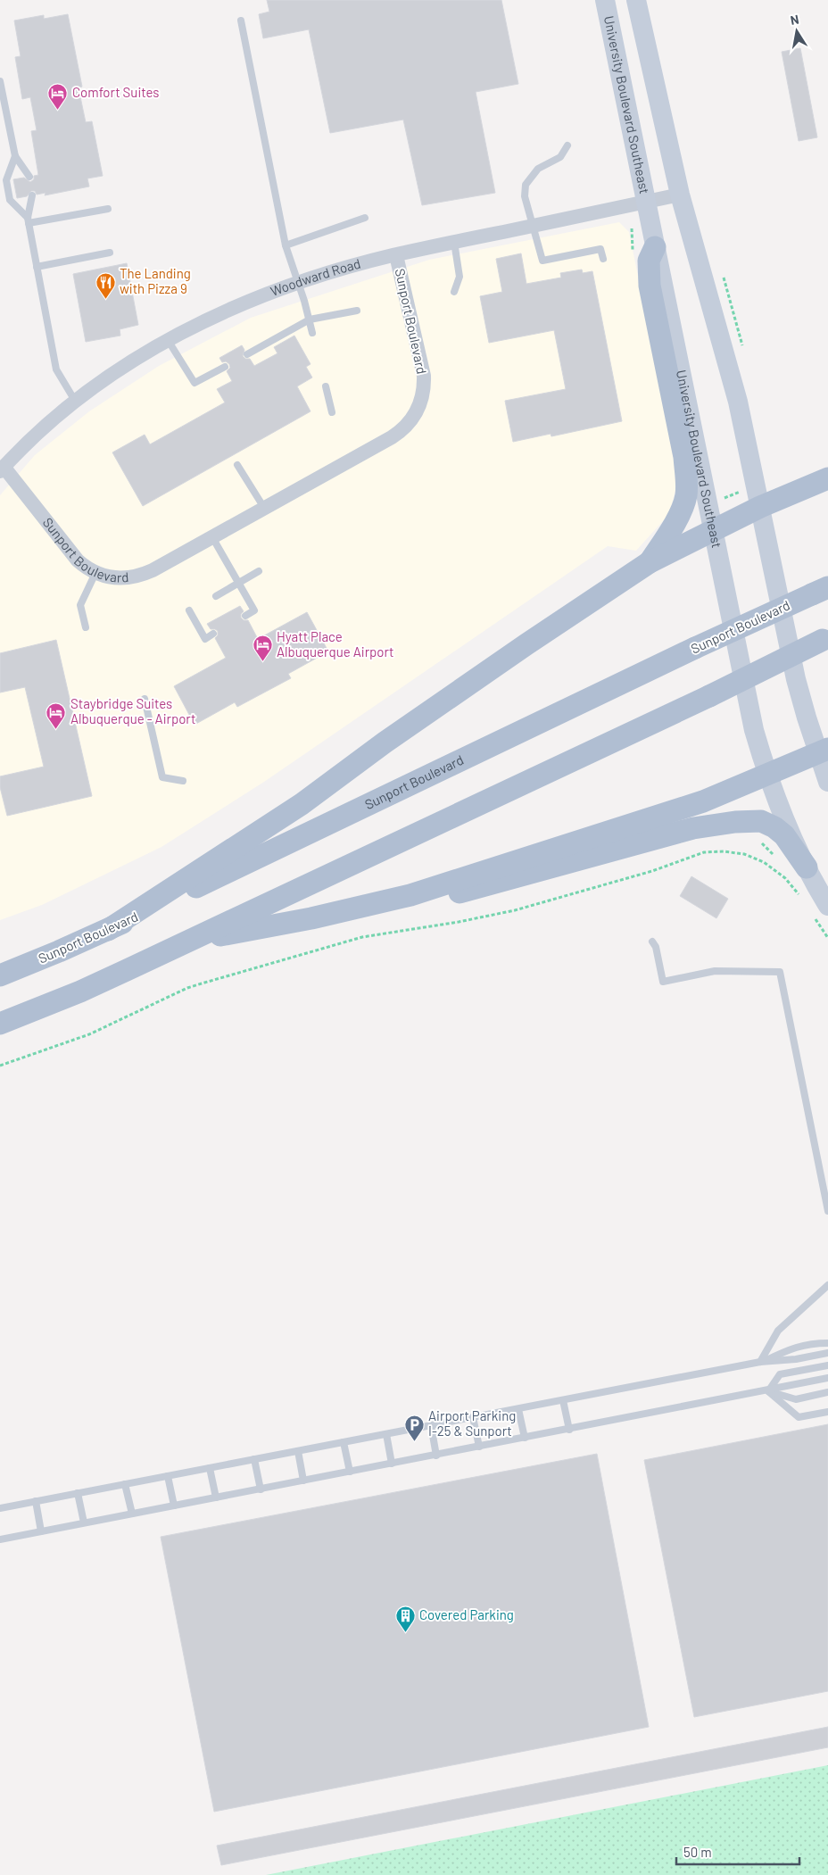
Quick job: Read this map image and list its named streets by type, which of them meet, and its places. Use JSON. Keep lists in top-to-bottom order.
{
  "streets": {
    "main road": ["University Boulevard Southeast", "Sunport Boulevard"],
    "street": ["Woodward Road"]
  },
  "crossings": [
    ["University Boulevard Southeast", "Woodward Road"],
    ["Woodward Road", "Sunport Boulevard"]
  ],
  "places": {
    "hotel": ["Comfort Suites", "Hyatt Place Albuquerque Airport", "Staybridge Suites Albuquerque - Airport"],
    "restaurant": ["The Landing with Pizza 9"],
    "parking": ["Airport Parking I-25 & Sunport"],
    "building": ["Covered Parking"]
  },
  "scale_bar": "50 m",
  "north": "top"
}
